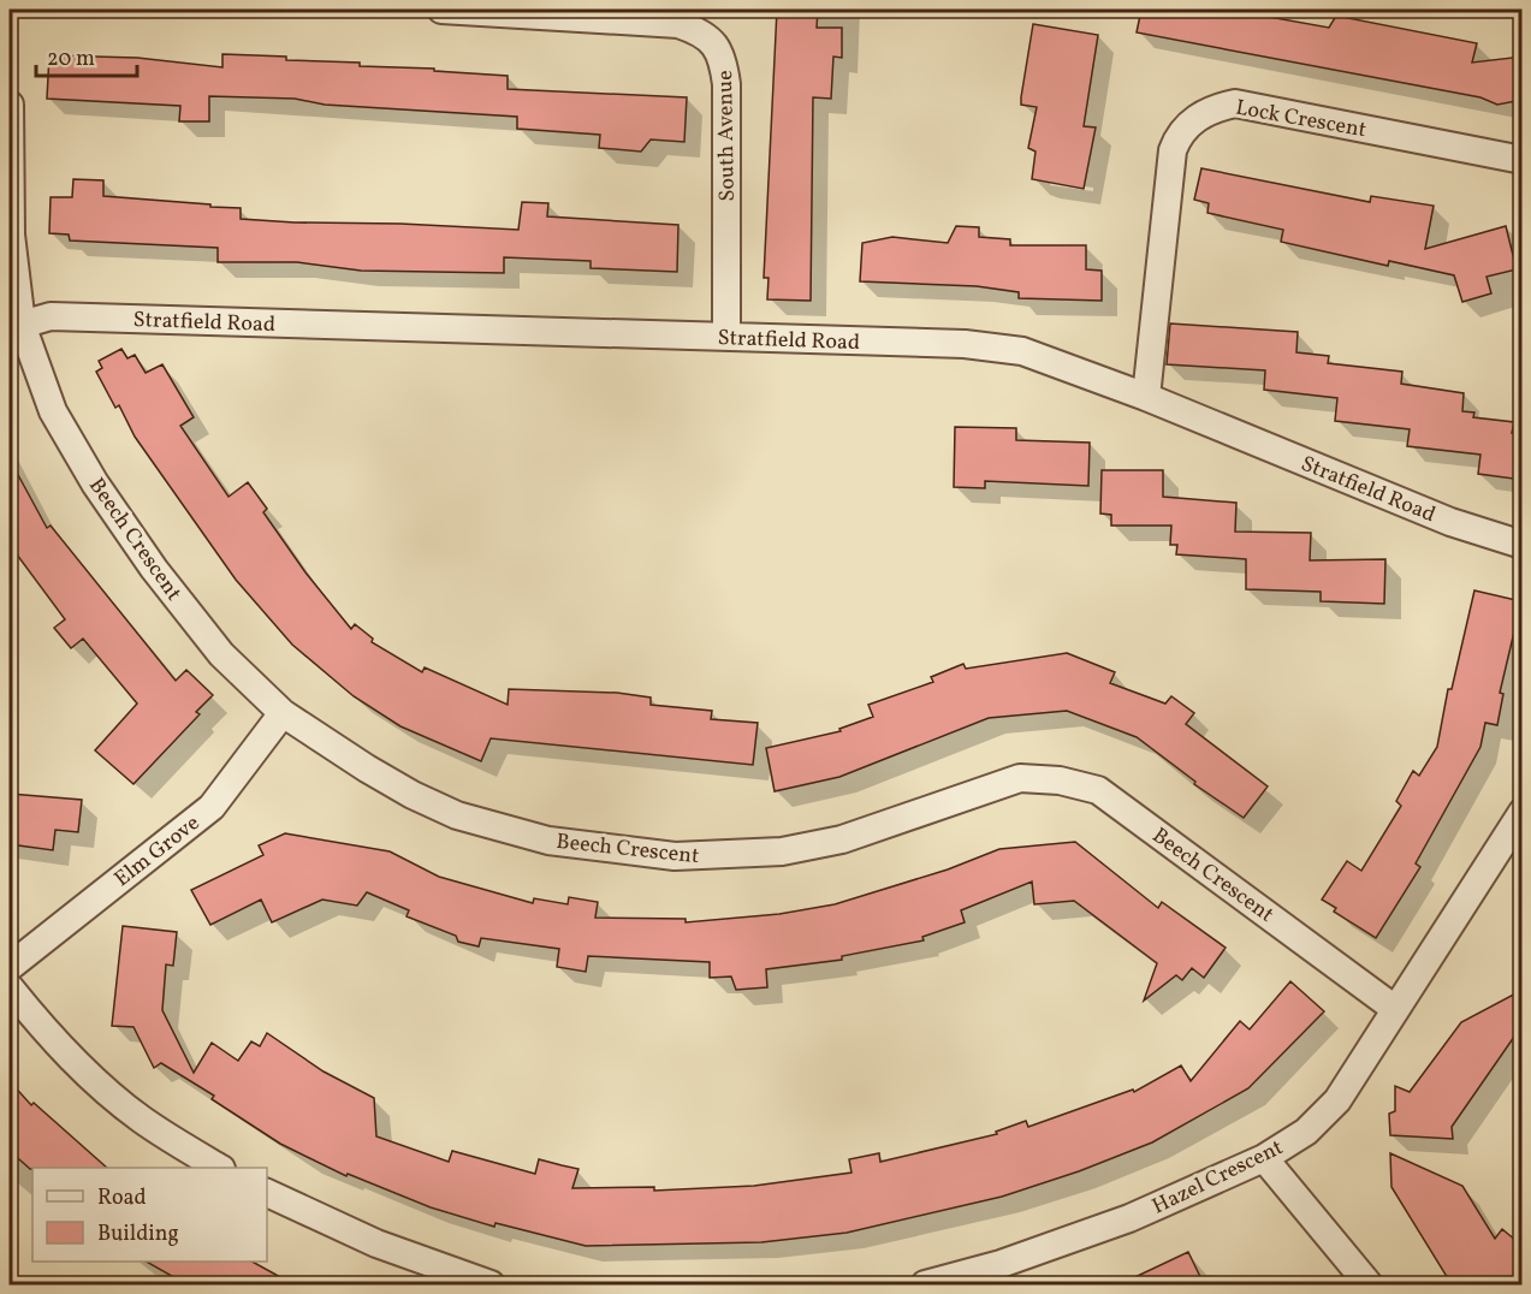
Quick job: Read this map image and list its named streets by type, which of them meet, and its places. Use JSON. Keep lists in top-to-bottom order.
{
  "streets": {
    "street": [
      "Lock Crescent",
      "South Avenue",
      "Stratfield Road",
      "Beech Crescent",
      "Elm Grove",
      "Hazel Crescent"
    ]
  },
  "crossings": [
    ["Lock Crescent", "Stratfield Road"],
    ["South Avenue", "Stratfield Road"],
    ["Stratfield Road", "Beech Crescent"],
    ["Beech Crescent", "Elm Grove"],
    ["Beech Crescent", "Hazel Crescent"]
  ],
  "legend": ["Road", "Building"],
  "scale_bar": "20 m"
}
